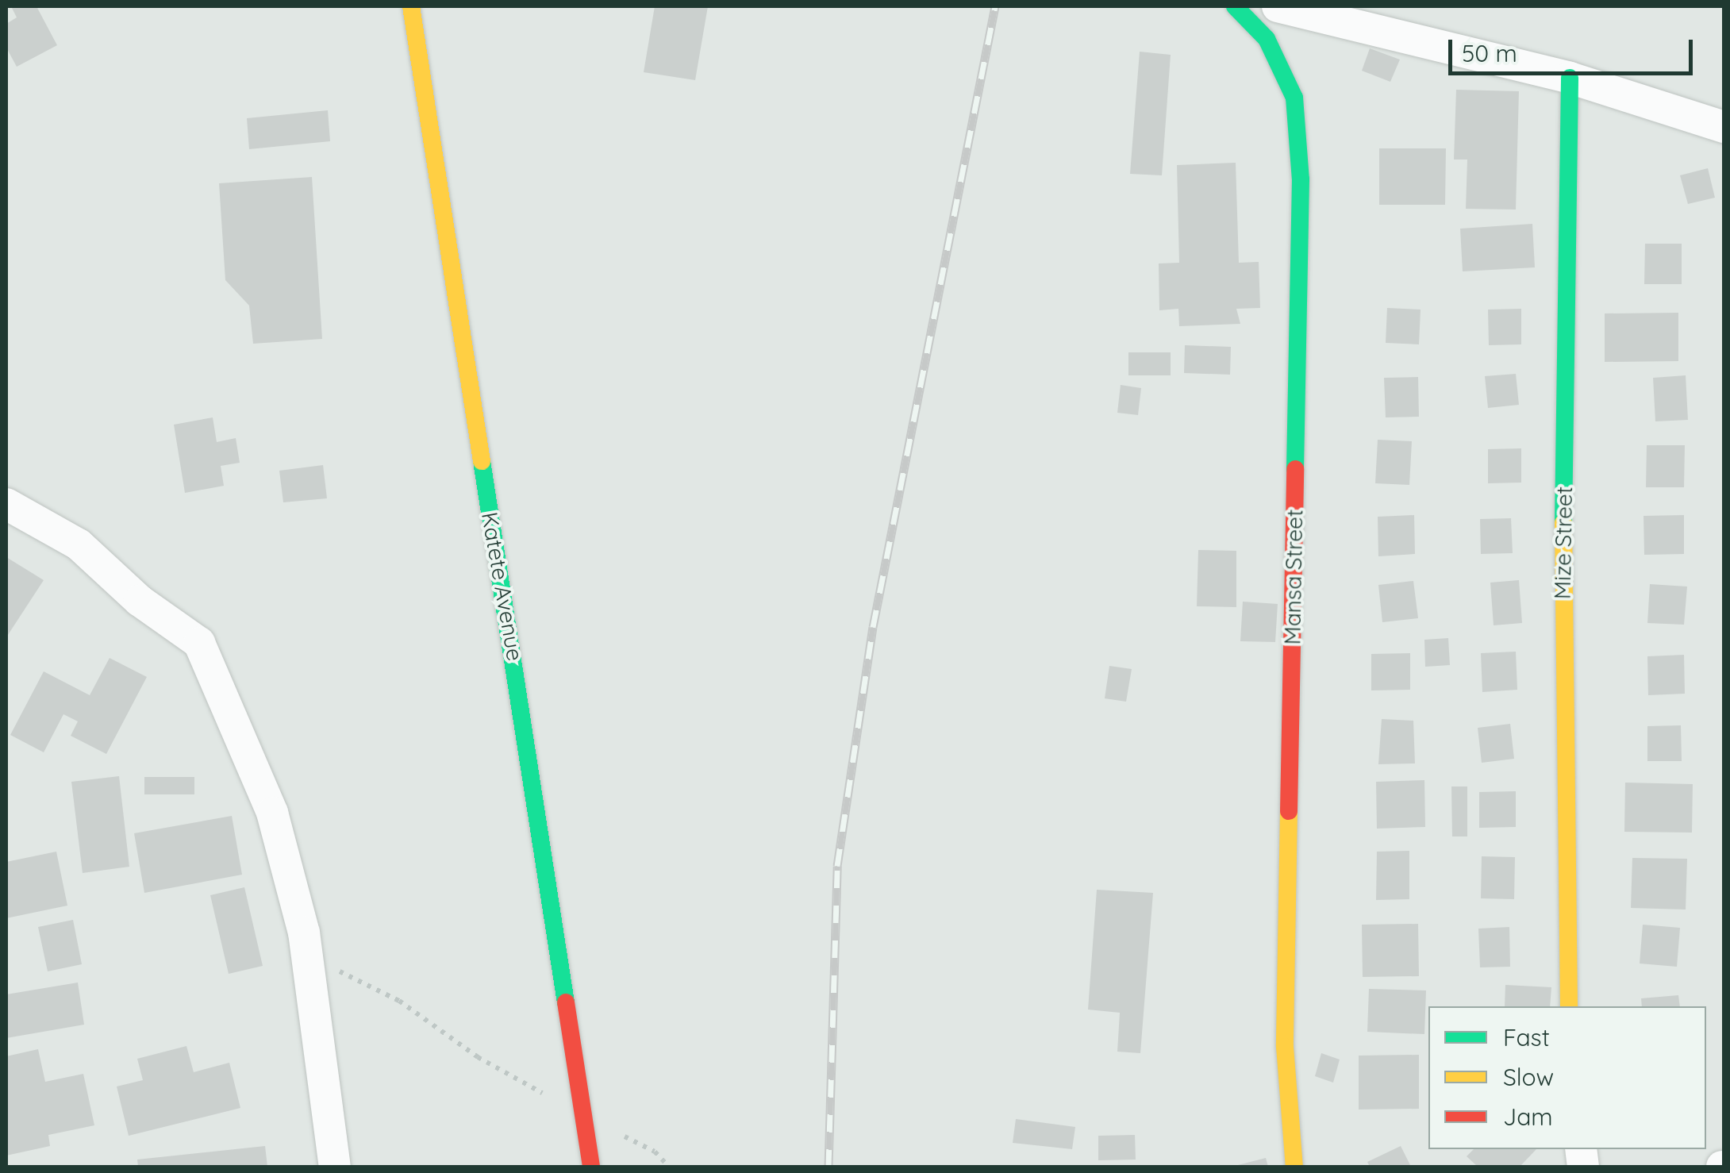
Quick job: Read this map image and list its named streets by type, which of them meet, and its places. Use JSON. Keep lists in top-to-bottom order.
{
  "streets": {
    "street": ["Mize Street", "Mansa Street", "Katete Avenue"]
  },
  "legend": ["Fast", "Slow", "Jam"],
  "scale_bar": "50 m"
}
